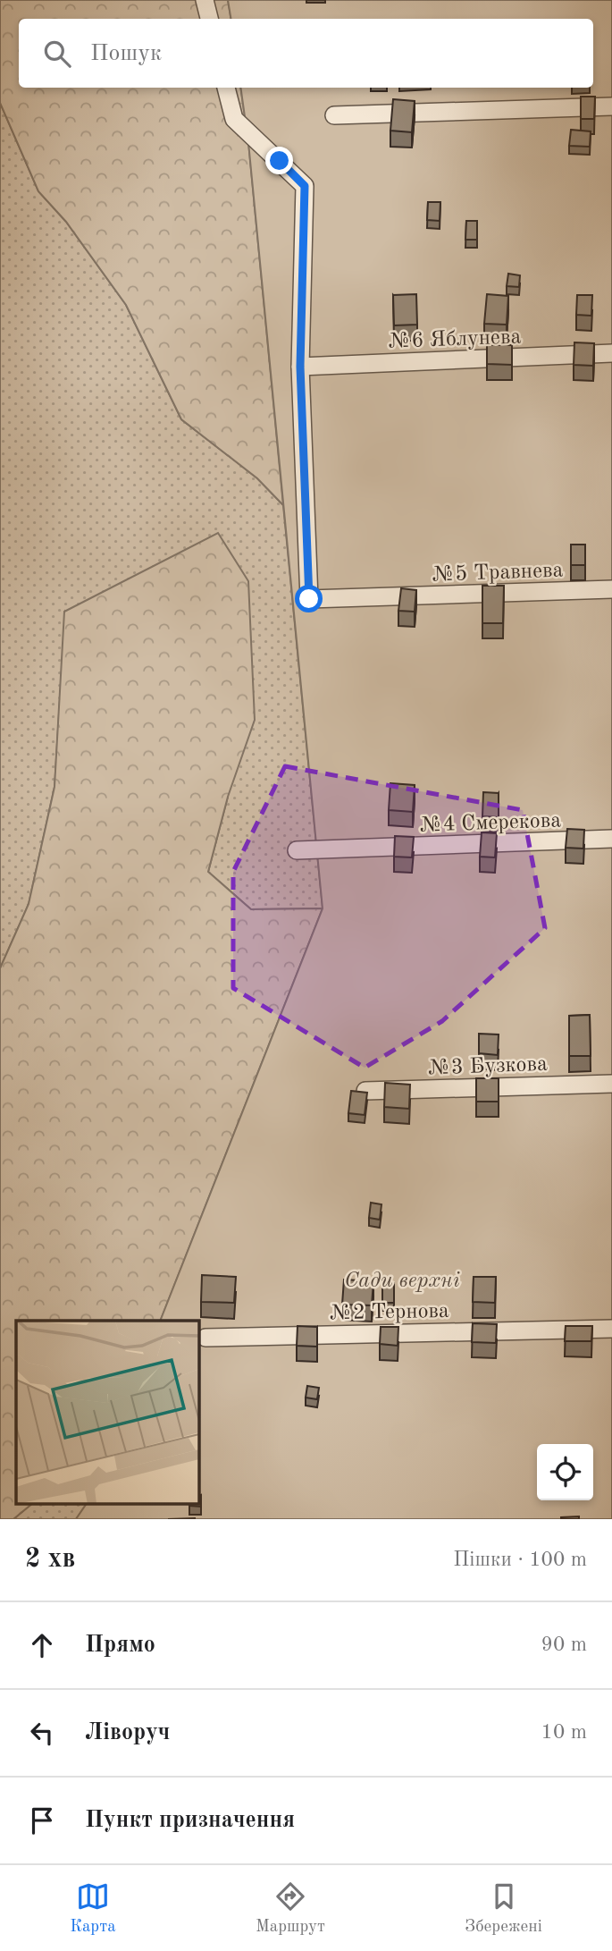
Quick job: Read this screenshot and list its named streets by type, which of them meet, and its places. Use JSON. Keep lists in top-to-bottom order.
{
  "streets": {
    "lane": [
      "№6 Яблунева",
      "№5 Травнева",
      "№4 Смерекова",
      "№3 Бузкова",
      "№2 Тернова"
    ]
  },
  "crossings": [
    ["№6 Яблунева", "№5 Травнева"]
  ],
  "parks": ["Сади верхні"],
  "page": {
    "search": "Пошук",
    "heading": ["2 хв", "Пішки · 100 m"],
    "list": [
      ["Прямо", "90 m"],
      ["Ліворуч", "10 m"],
      "Пункт призначення"
    ],
    "nav": ["Карта", "Маршрут", "Збережені"]
  }
}
